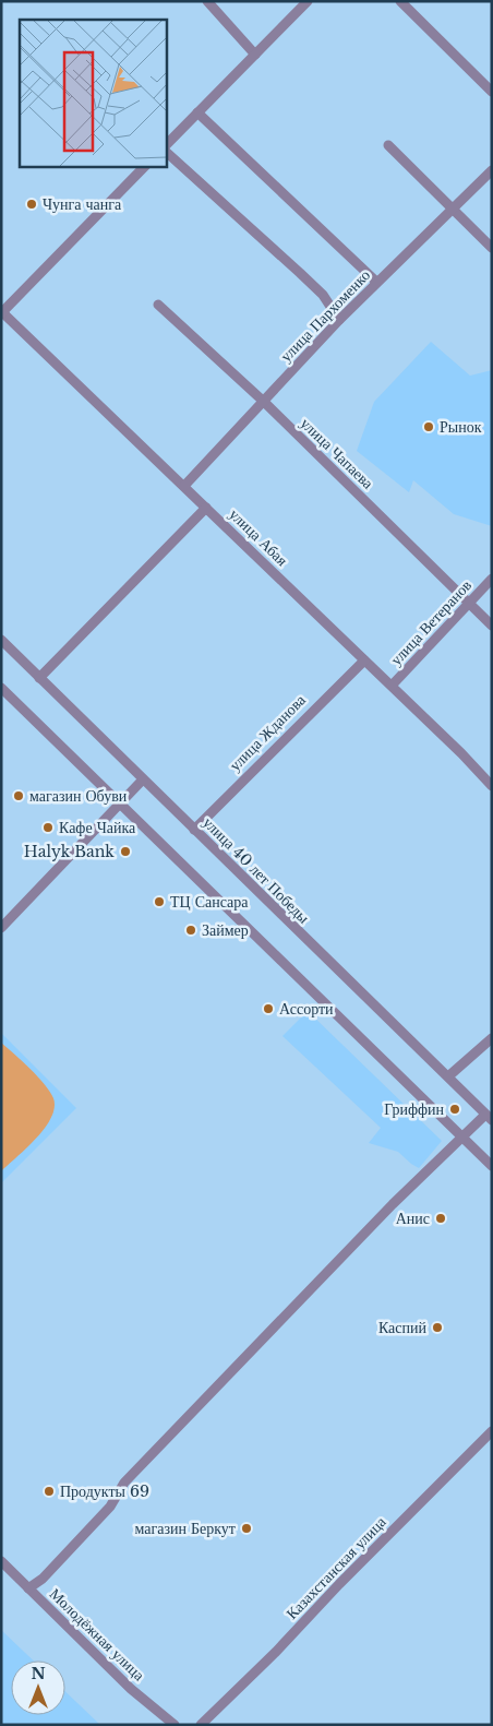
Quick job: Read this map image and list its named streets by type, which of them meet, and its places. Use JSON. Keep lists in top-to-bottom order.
{
  "streets": {
    "street": [
      "улица Пархоменко",
      "улица Чапаева",
      "улица Абая",
      "улица Ветеранов",
      "улица Жданова",
      "улица 40 лет Победы",
      "Казахстанская улица",
      "Молодёжная улица"
    ]
  },
  "crossings": [
    ["улица Пархоменко", "улица Чапаева"],
    ["улица Пархоменко", "улица Абая"],
    ["улица Чапаева", "улица Ветеранов"],
    ["улица Абая", "улица Ветеранов"],
    ["улица Абая", "улица Жданова"],
    ["улица Жданова", "улица 40 лет Победы"]
  ],
  "places": [
    "Чунга чанга",
    "Рынок",
    "магазин Обуви",
    "Кафе Чайка",
    "Halyk Bank",
    "ТЦ Сансара",
    "Займер",
    "Ассорти",
    "Гриффин",
    "Анис",
    "Каспий",
    "Продукты 69",
    "магазин Беркут"
  ],
  "north": "top"
}
